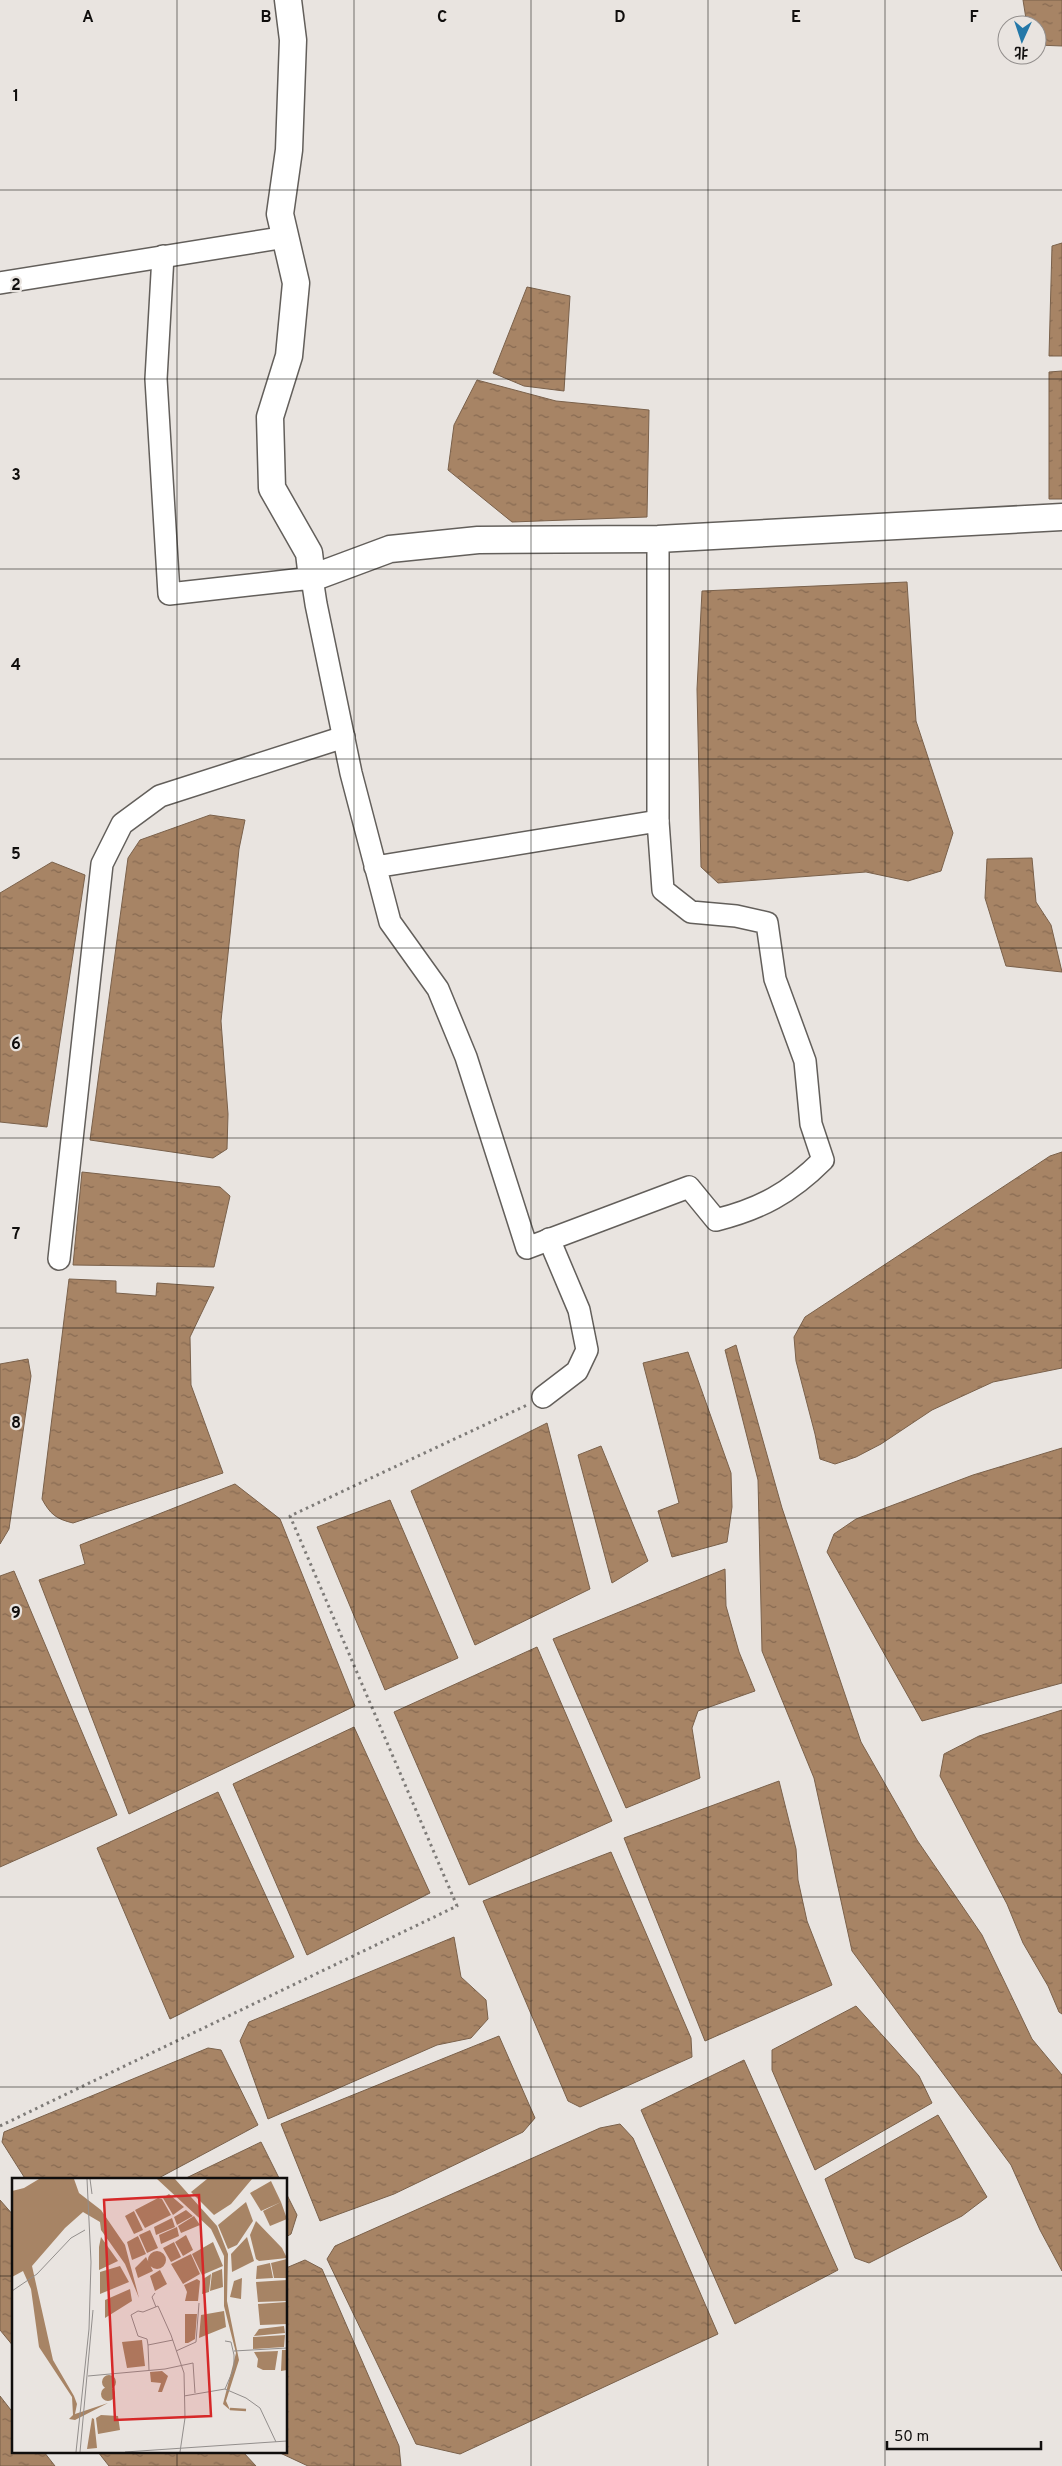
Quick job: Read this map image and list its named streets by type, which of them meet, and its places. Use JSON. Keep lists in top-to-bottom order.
{
  "scale_bar": "50 m",
  "north": "bottom",
  "grid": {
    "columns": [
      "A",
      "B",
      "C",
      "D",
      "E",
      "F"
    ],
    "rows": [
      "1",
      "2",
      "3",
      "4",
      "5",
      "6",
      "7",
      "8",
      "9"
    ]
  }
}
